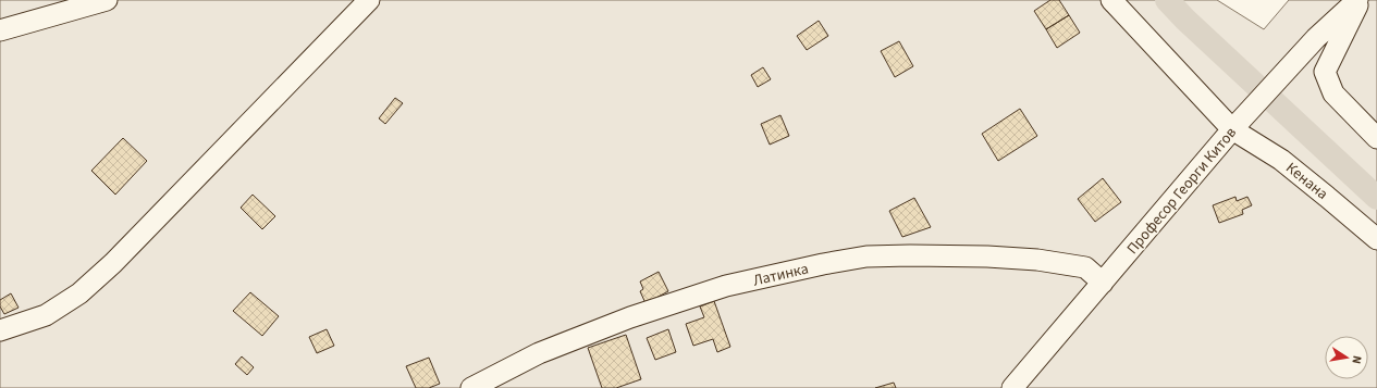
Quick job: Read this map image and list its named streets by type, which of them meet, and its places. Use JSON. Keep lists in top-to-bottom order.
{
  "streets": {
    "street": ["Кенана", "Професор Георги Китов", "Латинка"]
  },
  "crossings": [
    ["Кенана", "Професор Георги Китов"],
    ["Професор Георги Китов", "Латинка"]
  ],
  "north": "right"
}
